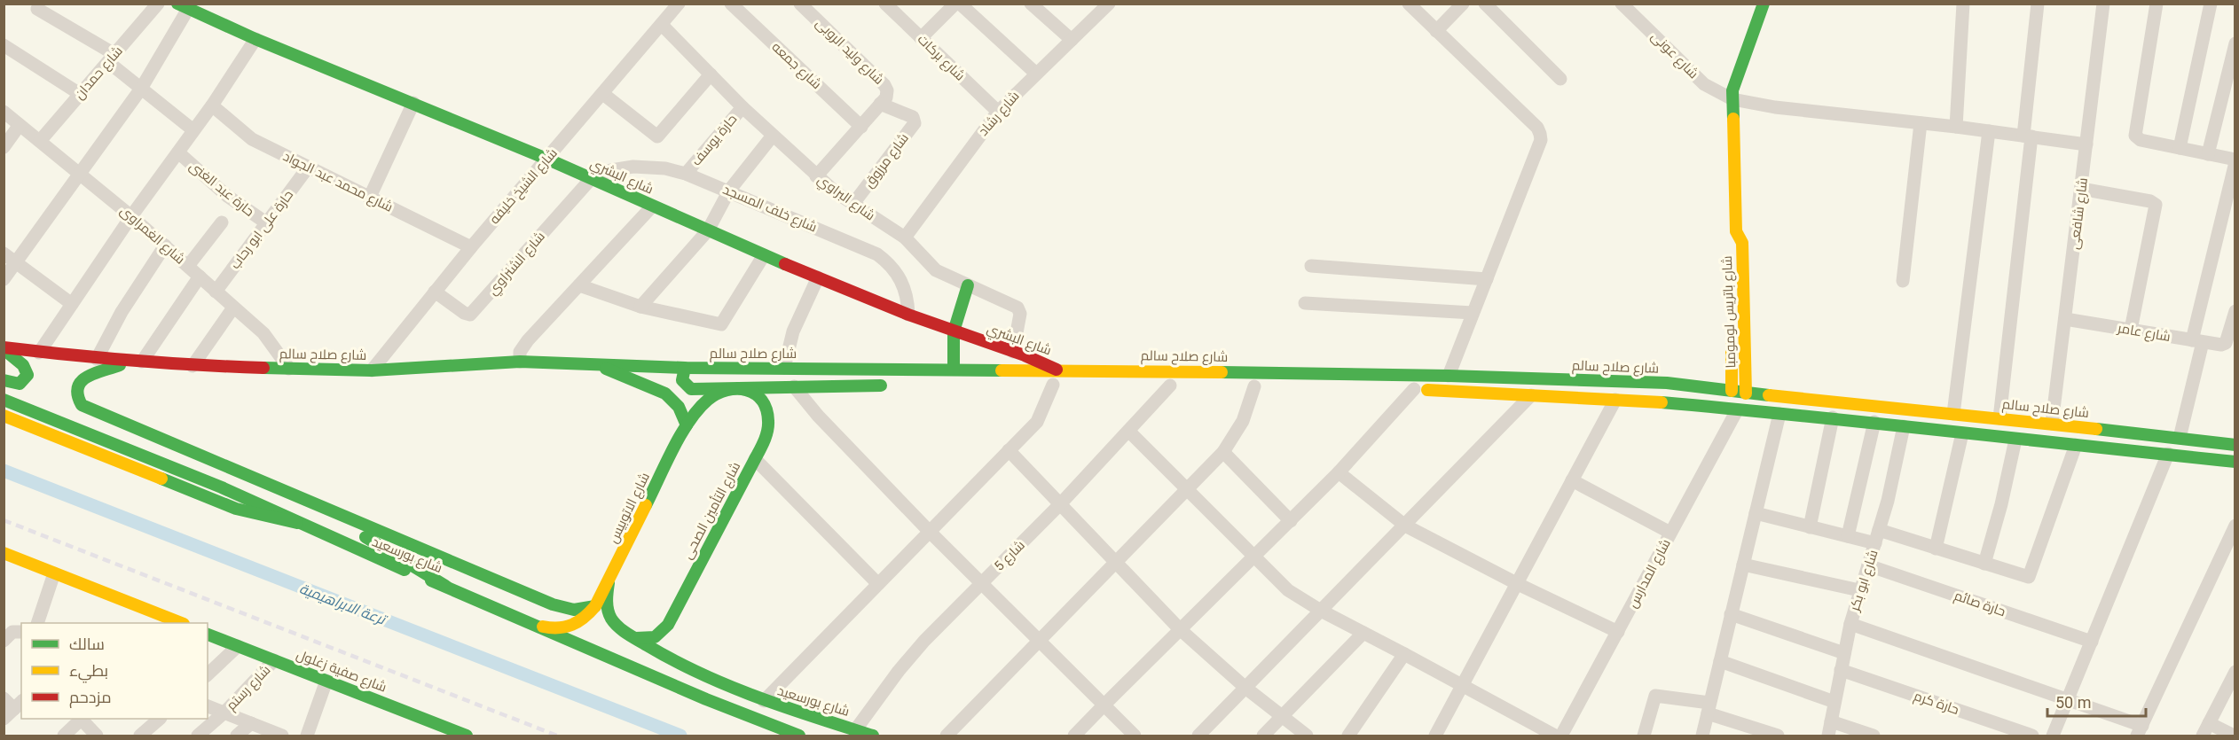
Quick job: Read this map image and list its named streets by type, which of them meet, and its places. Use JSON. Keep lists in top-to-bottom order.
{
  "streets": {
    "main road": [
      "شارع البشري",
      "شارع باتريس لومومبا",
      "شارع صلاح سالم",
      "شارع الاتوبيس",
      "شارع التأمين الصحى",
      "شارع بورسعيد",
      "شارع صفية زغلول"
    ],
    "street": [
      "شارع وليد الروبى",
      "شارع عونى",
      "شارع بركات",
      "شارع جمعه",
      "شارع حمدان",
      "شارع رشاد",
      "حارة يوسف",
      "شارع مرزوق",
      "شارع محمد عبد الجواد",
      "شارع الشيخ خليفه",
      "حارة عبد الغنى",
      "شارع البراوي",
      "شارع خلف المسجد",
      "شارع شافعى",
      "حارة على ابو رحاب",
      "شارع الغمراوى",
      "شارع الشنراوي",
      "شارع عامر",
      "شارع 5",
      "شارع المدارس",
      "شارع ابو بكر",
      "حارة صائم",
      "شارع رستم",
      "حارة كرم"
    ]
  },
  "crossings": [
    ["شارع وليد الروبى", "شارع جمعه"],
    ["شارع وليد الروبى", "شارع مرزوق"],
    ["شارع وليد الروبى", "شارع البراوي"],
    ["شارع عونى", "شارع شافعى"],
    ["شارع عونى", "شارع باتريس لومومبا"],
    ["شارع بركات", "شارع رشاد"],
    ["شارع حمدان", "شارع الغمراوى"],
    ["شارع رشاد", "شارع البراوي"],
    ["حارة يوسف", "شارع البراوي"],
    ["حارة يوسف", "شارع خلف المسجد"],
    ["شارع مرزوق", "شارع البراوي"],
    ["شارع البشري", "شارع الشيخ خليفه"],
    ["شارع البشري", "شارع البراوي"],
    ["شارع البشري", "شارع خلف المسجد"],
    ["شارع البشري", "شارع الشنراوي"],
    ["شارع البشري", "شارع صلاح سالم"],
    ["شارع محمد عبد الجواد", "شارع الشيخ خليفه"],
    ["شارع محمد عبد الجواد", "حارة على ابو رحاب"],
    ["شارع الشيخ خليفه", "شارع البراوي"],
    ["شارع الشيخ خليفه", "شارع الشنراوي"],
    ["شارع الشيخ خليفه", "شارع صلاح سالم"],
    ["حارة عبد الغنى", "حارة على ابو رحاب"],
    ["شارع خلف المسجد", "شارع الشنراوي"],
    ["شارع شافعى", "شارع عامر"],
    ["شارع شافعى", "شارع صلاح سالم"],
    ["حارة على ابو رحاب", "شارع الغمراوى"],
    ["شارع الغمراوى", "شارع صلاح سالم"],
    ["شارع باتريس لومومبا", "شارع صلاح سالم"],
    ["شارع صلاح سالم", "شارع الاتوبيس"],
    ["شارع الاتوبيس", "شارع التأمين الصحى"],
    ["شارع الاتوبيس", "شارع بورسعيد"],
    ["شارع التأمين الصحى", "شارع بورسعيد"],
    ["شارع بورسعيد", "شارع 5"],
    ["شارع ابو بكر", "حارة صائم"],
    ["شارع ابو بكر", "حارة كرم"],
    ["شارع صفية زغلول", "شارع رستم"]
  ],
  "water": ["ترعة الابراهيمية"],
  "legend": ["سالك", "بطيء", "مزدحم"],
  "scale_bar": "50 m"
}
